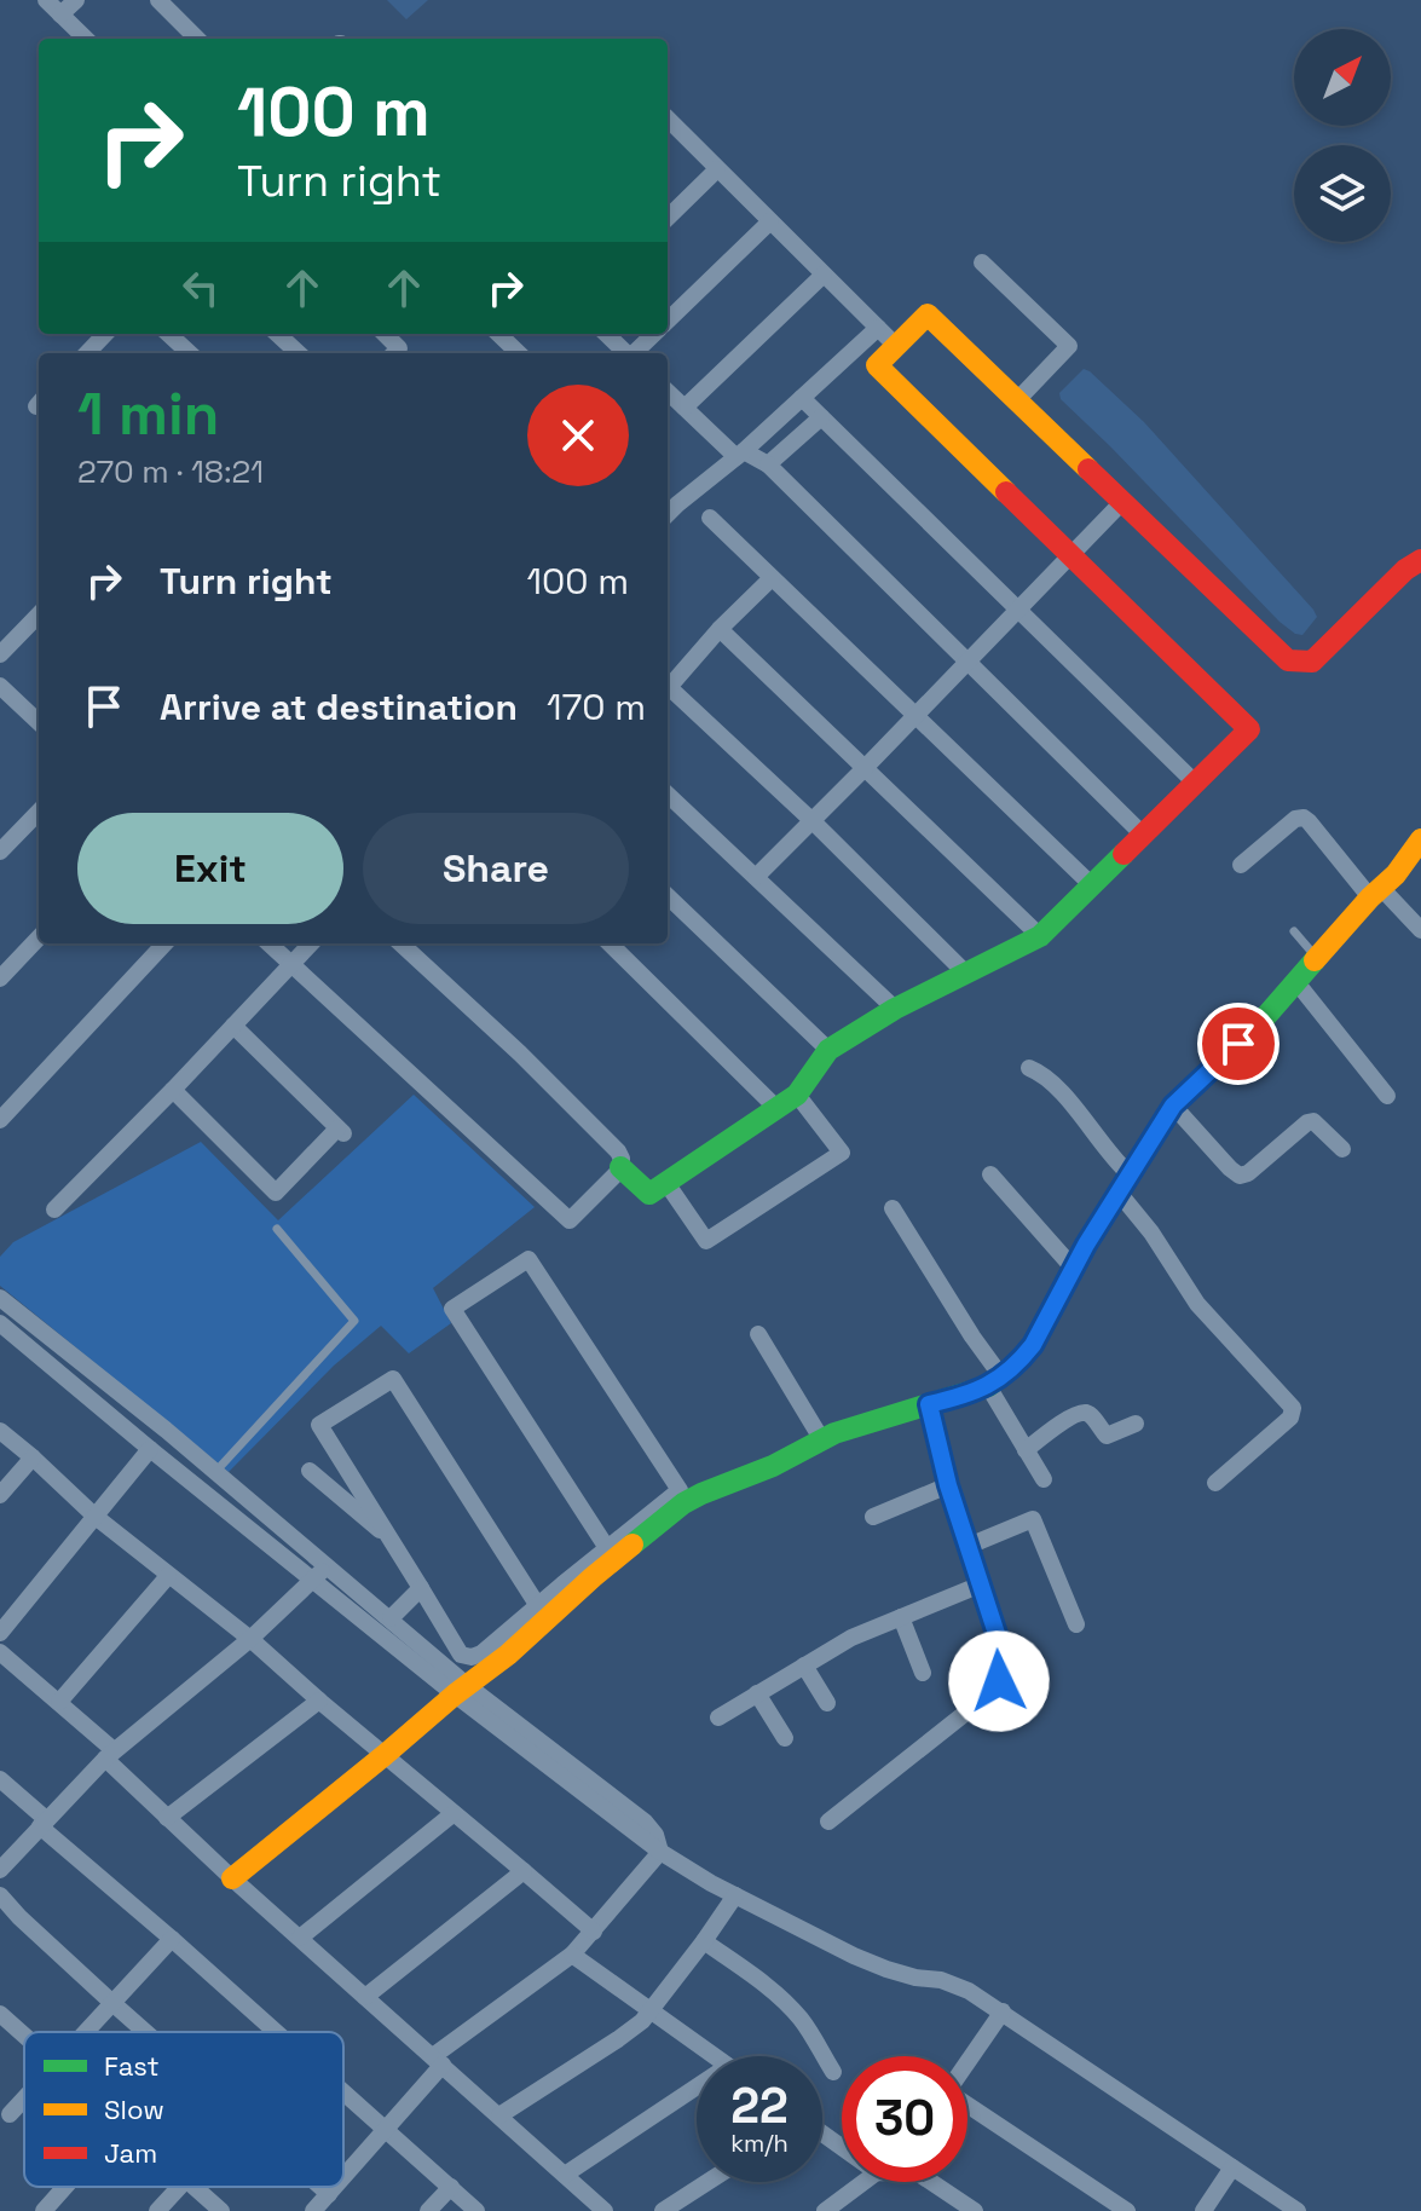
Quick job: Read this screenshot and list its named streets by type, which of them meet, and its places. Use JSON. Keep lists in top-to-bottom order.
{
  "legend": ["Fast", "Slow", "Jam"],
  "north": "top right",
  "page": {
    "turn": ["100 m", "Turn right"],
    "heading": ["1 min", "270 m · 18:21"],
    "list": [
      {
        "name": "Turn right",
        "value": "100 m"
      },
      {
        "name": "Arrive at destination",
        "value": "170 m"
      }
    ],
    "buttons": ["Exit", "Share"],
    "speed": "22 km/h",
    "limit": "30"
  }
}
